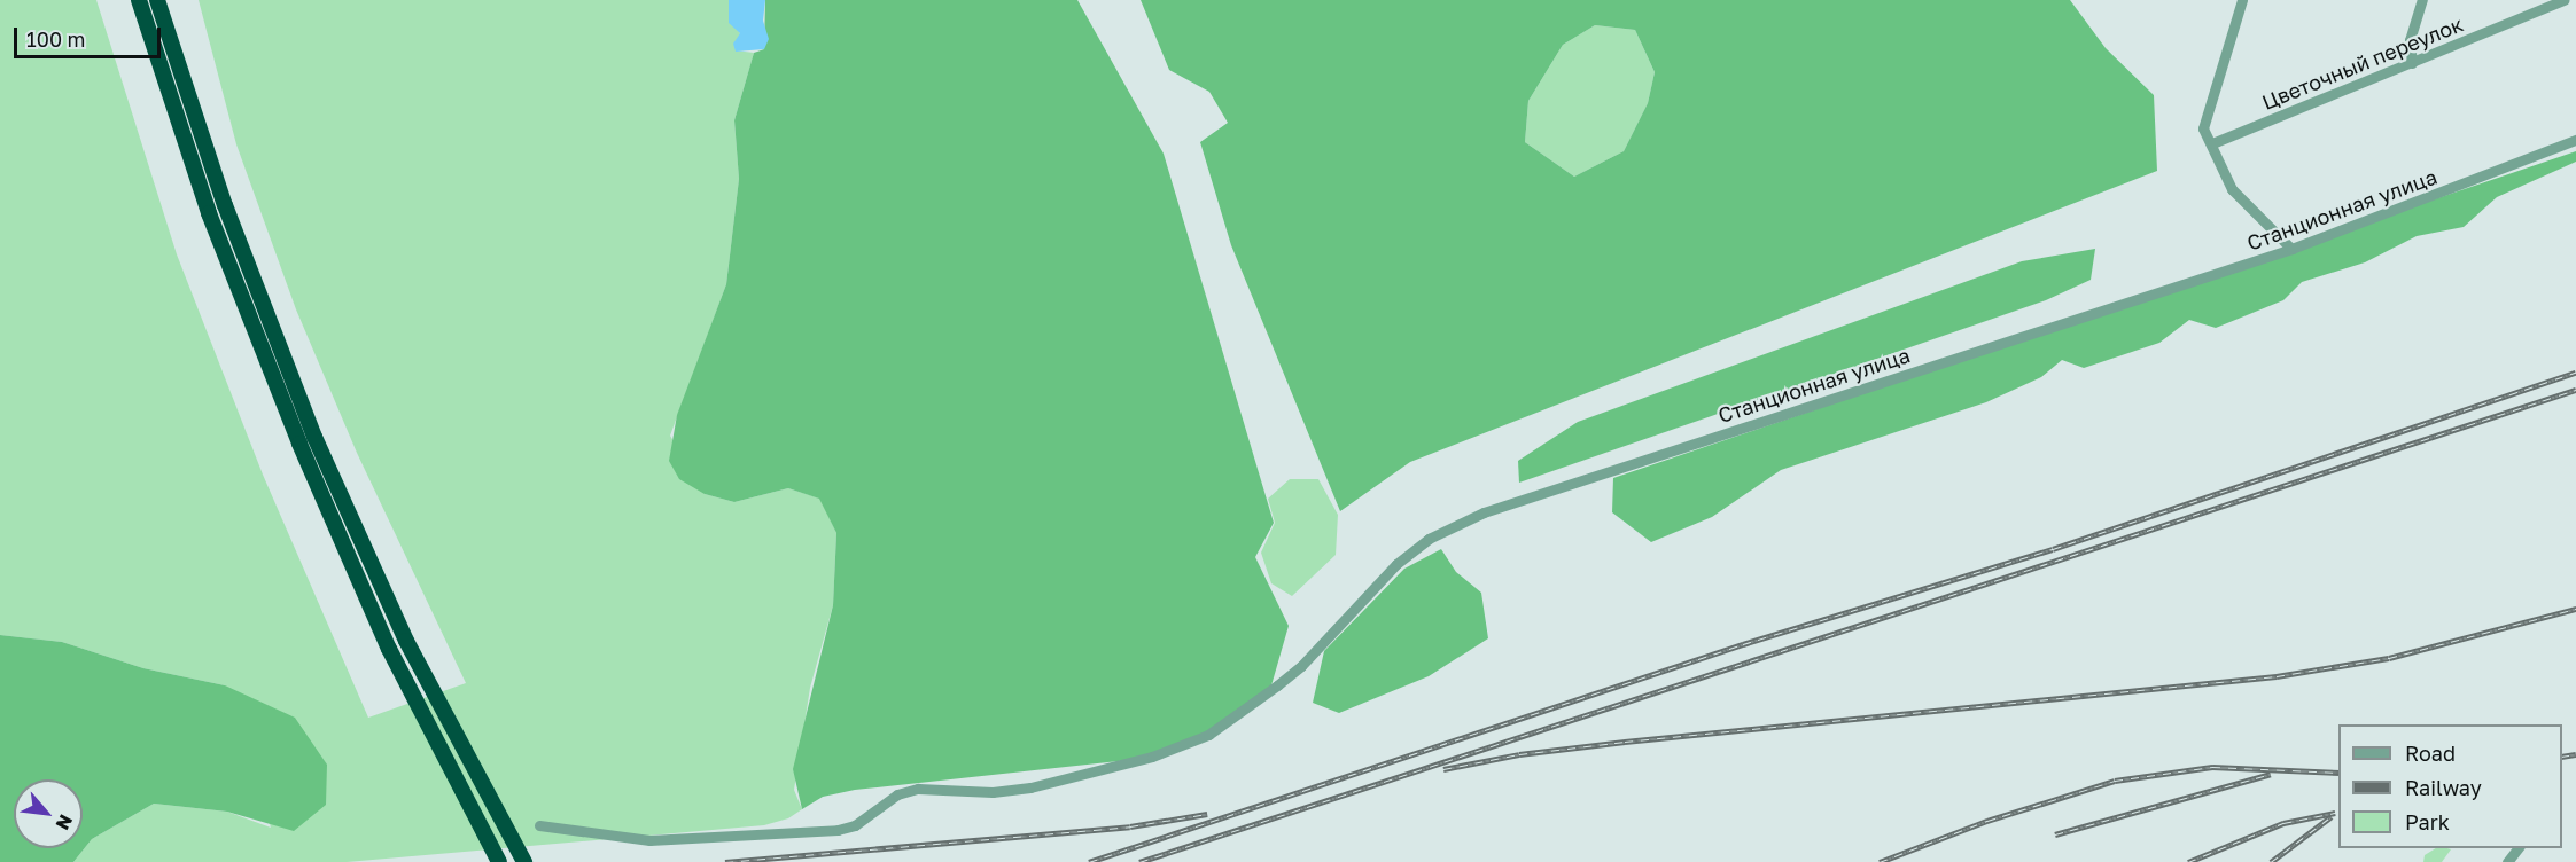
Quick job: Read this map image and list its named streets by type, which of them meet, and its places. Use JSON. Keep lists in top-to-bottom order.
{
  "streets": {
    "street": ["Цветочный переулок", "Станционная улица"]
  },
  "legend": ["Road", "Railway", "Park"],
  "scale_bar": "100 m",
  "north": "bottom right"
}
